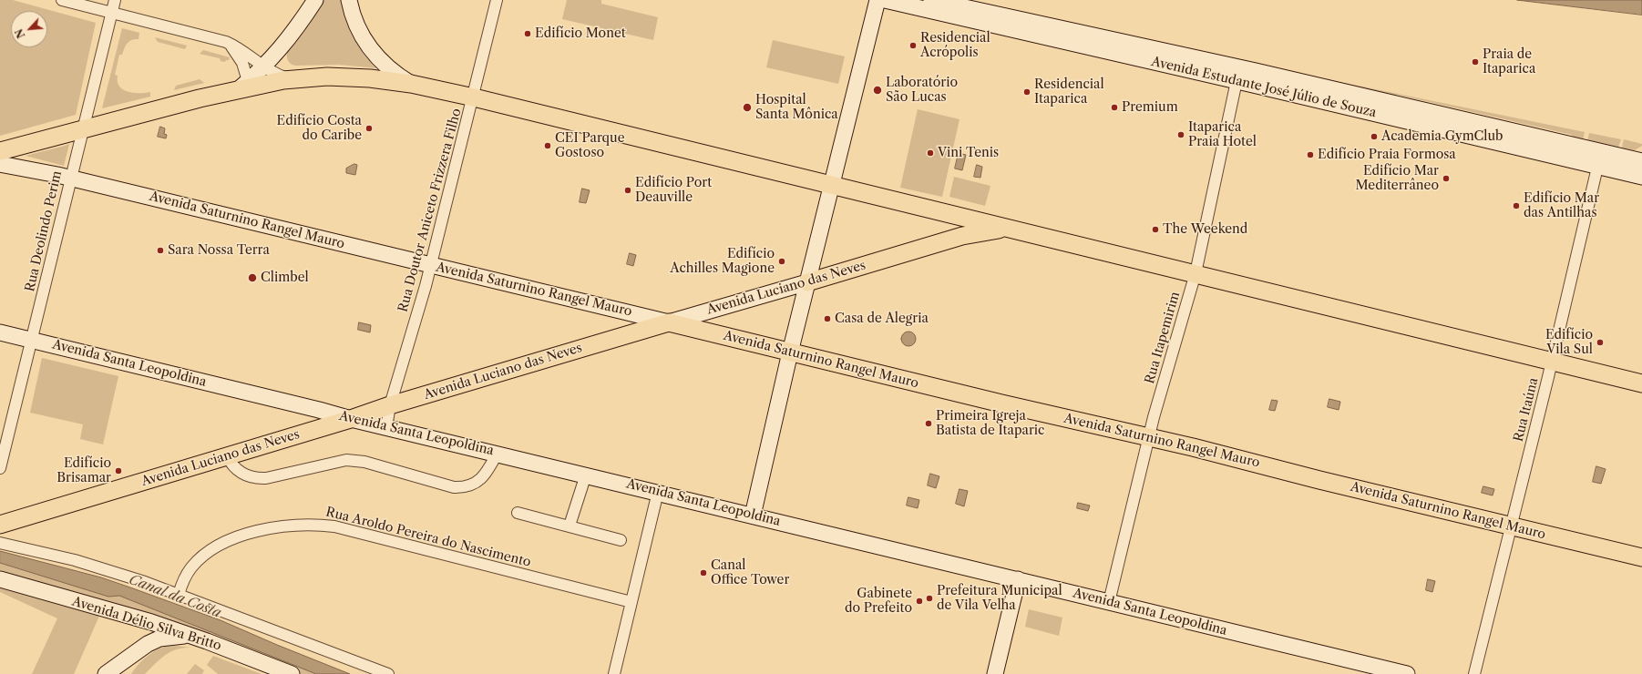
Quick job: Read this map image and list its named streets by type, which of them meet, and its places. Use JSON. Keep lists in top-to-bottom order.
{
  "streets": {
    "main road": ["Avenida Saturnino Rangel Mauro", "Avenida Luciano das Neves"],
    "street": [
      "Avenida Estudante José Júlio de Souza",
      "Rua Doutor Aniceto Frizzera Filho",
      "Rua Deolindo Perim",
      "Rua Itapemirim",
      "Avenida Santa Leopoldina",
      "Rua Itaúna",
      "Rua Aroldo Pereira do Nascimento",
      "Avenida Délio Silva Britto"
    ]
  },
  "crossings": [
    ["Avenida Estudante José Júlio de Souza", "Rua Itapemirim"],
    ["Avenida Estudante José Júlio de Souza", "Rua Itaúna"],
    ["Rua Doutor Aniceto Frizzera Filho", "Avenida Saturnino Rangel Mauro"],
    ["Rua Doutor Aniceto Frizzera Filho", "Avenida Luciano das Neves"],
    ["Rua Doutor Aniceto Frizzera Filho", "Avenida Santa Leopoldina"],
    ["Avenida Saturnino Rangel Mauro", "Rua Deolindo Perim"],
    ["Avenida Saturnino Rangel Mauro", "Avenida Luciano das Neves"],
    ["Avenida Saturnino Rangel Mauro", "Rua Itapemirim"],
    ["Avenida Saturnino Rangel Mauro", "Rua Itaúna"],
    ["Rua Deolindo Perim", "Avenida Santa Leopoldina"],
    ["Avenida Luciano das Neves", "Avenida Santa Leopoldina"],
    ["Rua Itapemirim", "Avenida Santa Leopoldina"]
  ],
  "water": ["Canal da Costa"],
  "places": [
    "Edifício Monet",
    "Residencial Acrópolis",
    "Praia de Itaparica",
    "Laboratório São Lucas",
    "Residencial Itaparica",
    "Hospital Santa Mônica",
    "Premium",
    "Edifício Costa do Caribe",
    "Itaparica Praia Hotel",
    "Academia GymClub",
    "CEI Parque Gostoso",
    "Vini Tenis",
    "Edifício Praia Formosa",
    "Edifício Mar Mediterrâneo",
    "Edifício Port Deauville",
    "Edifício Mar das Antilhas",
    "The Weekend",
    "Sara Nossa Terra",
    "Edifício Achilles Magione",
    "Climbel",
    "Casa de Alegria",
    "Edifício Vila Sul",
    "Primeira Igreja Batista de Itaparic",
    "Edifício Brisamar",
    "Canal Office Tower",
    "Prefeitura Municipal de Vila Velha",
    "Gabinete do Prefeito"
  ],
  "north": "bottom left"
}
